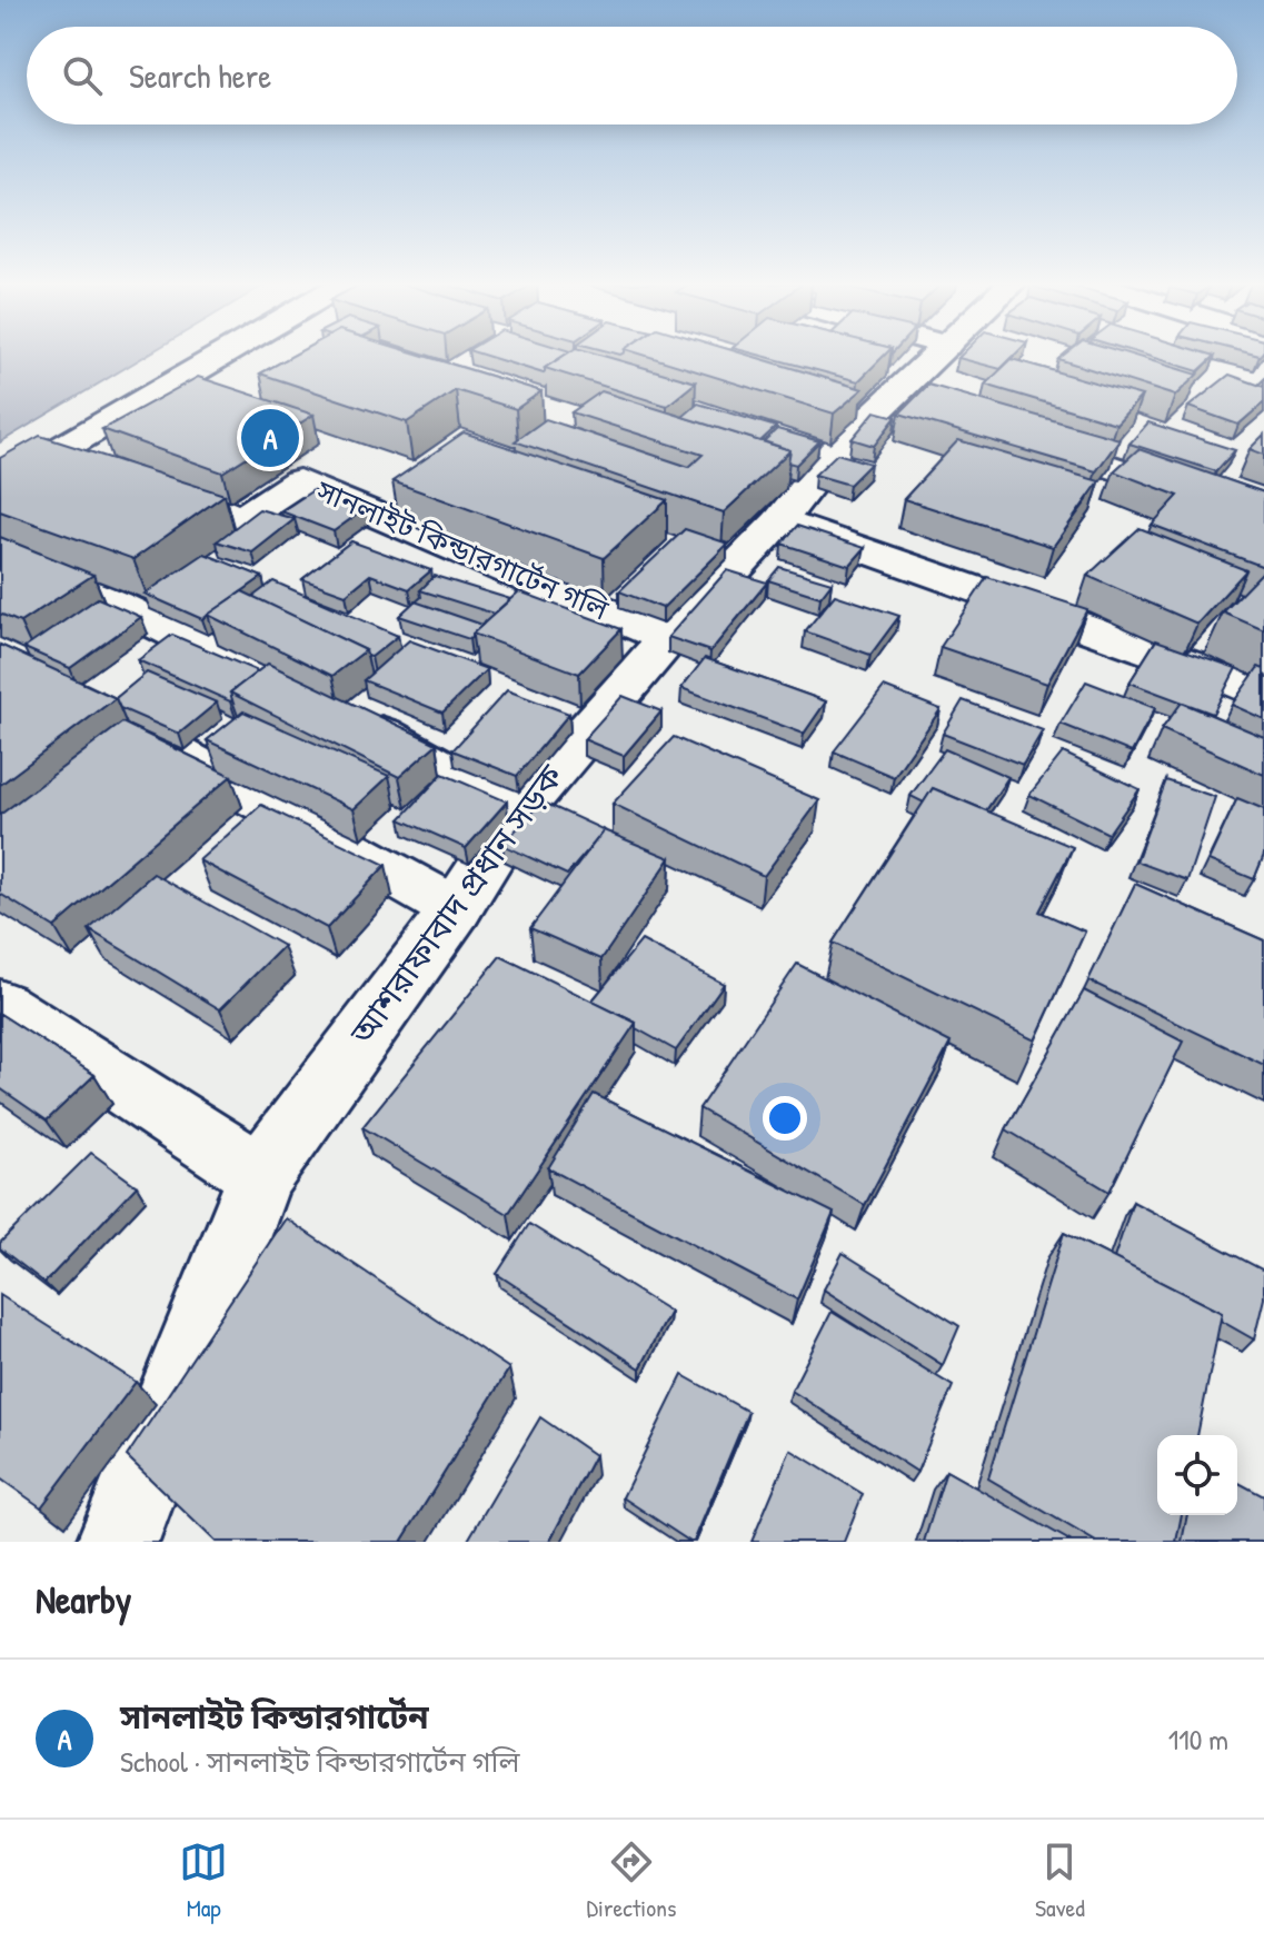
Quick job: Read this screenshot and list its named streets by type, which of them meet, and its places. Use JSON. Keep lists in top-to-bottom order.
{
  "streets": {
    "street": ["সানলাইট কিন্ডারগার্টেন গলি", "আশরাফাবাদ প্রধান সড়ক"]
  },
  "crossings": [
    ["সানলাইট কিন্ডারগার্টেন গলি", "আশরাফাবাদ প্রধান সড়ক"]
  ],
  "page": {
    "search": "Search here",
    "pins": "A",
    "heading": "Nearby",
    "list": [
      {
        "mark": "A",
        "name": "সানলাইট কিন্ডারগার্টেন",
        "note": "School · সানলাইট কিন্ডারগার্টেন গলি",
        "value": "110 m"
      }
    ],
    "nav": ["Map", "Directions", "Saved"]
  }
}
